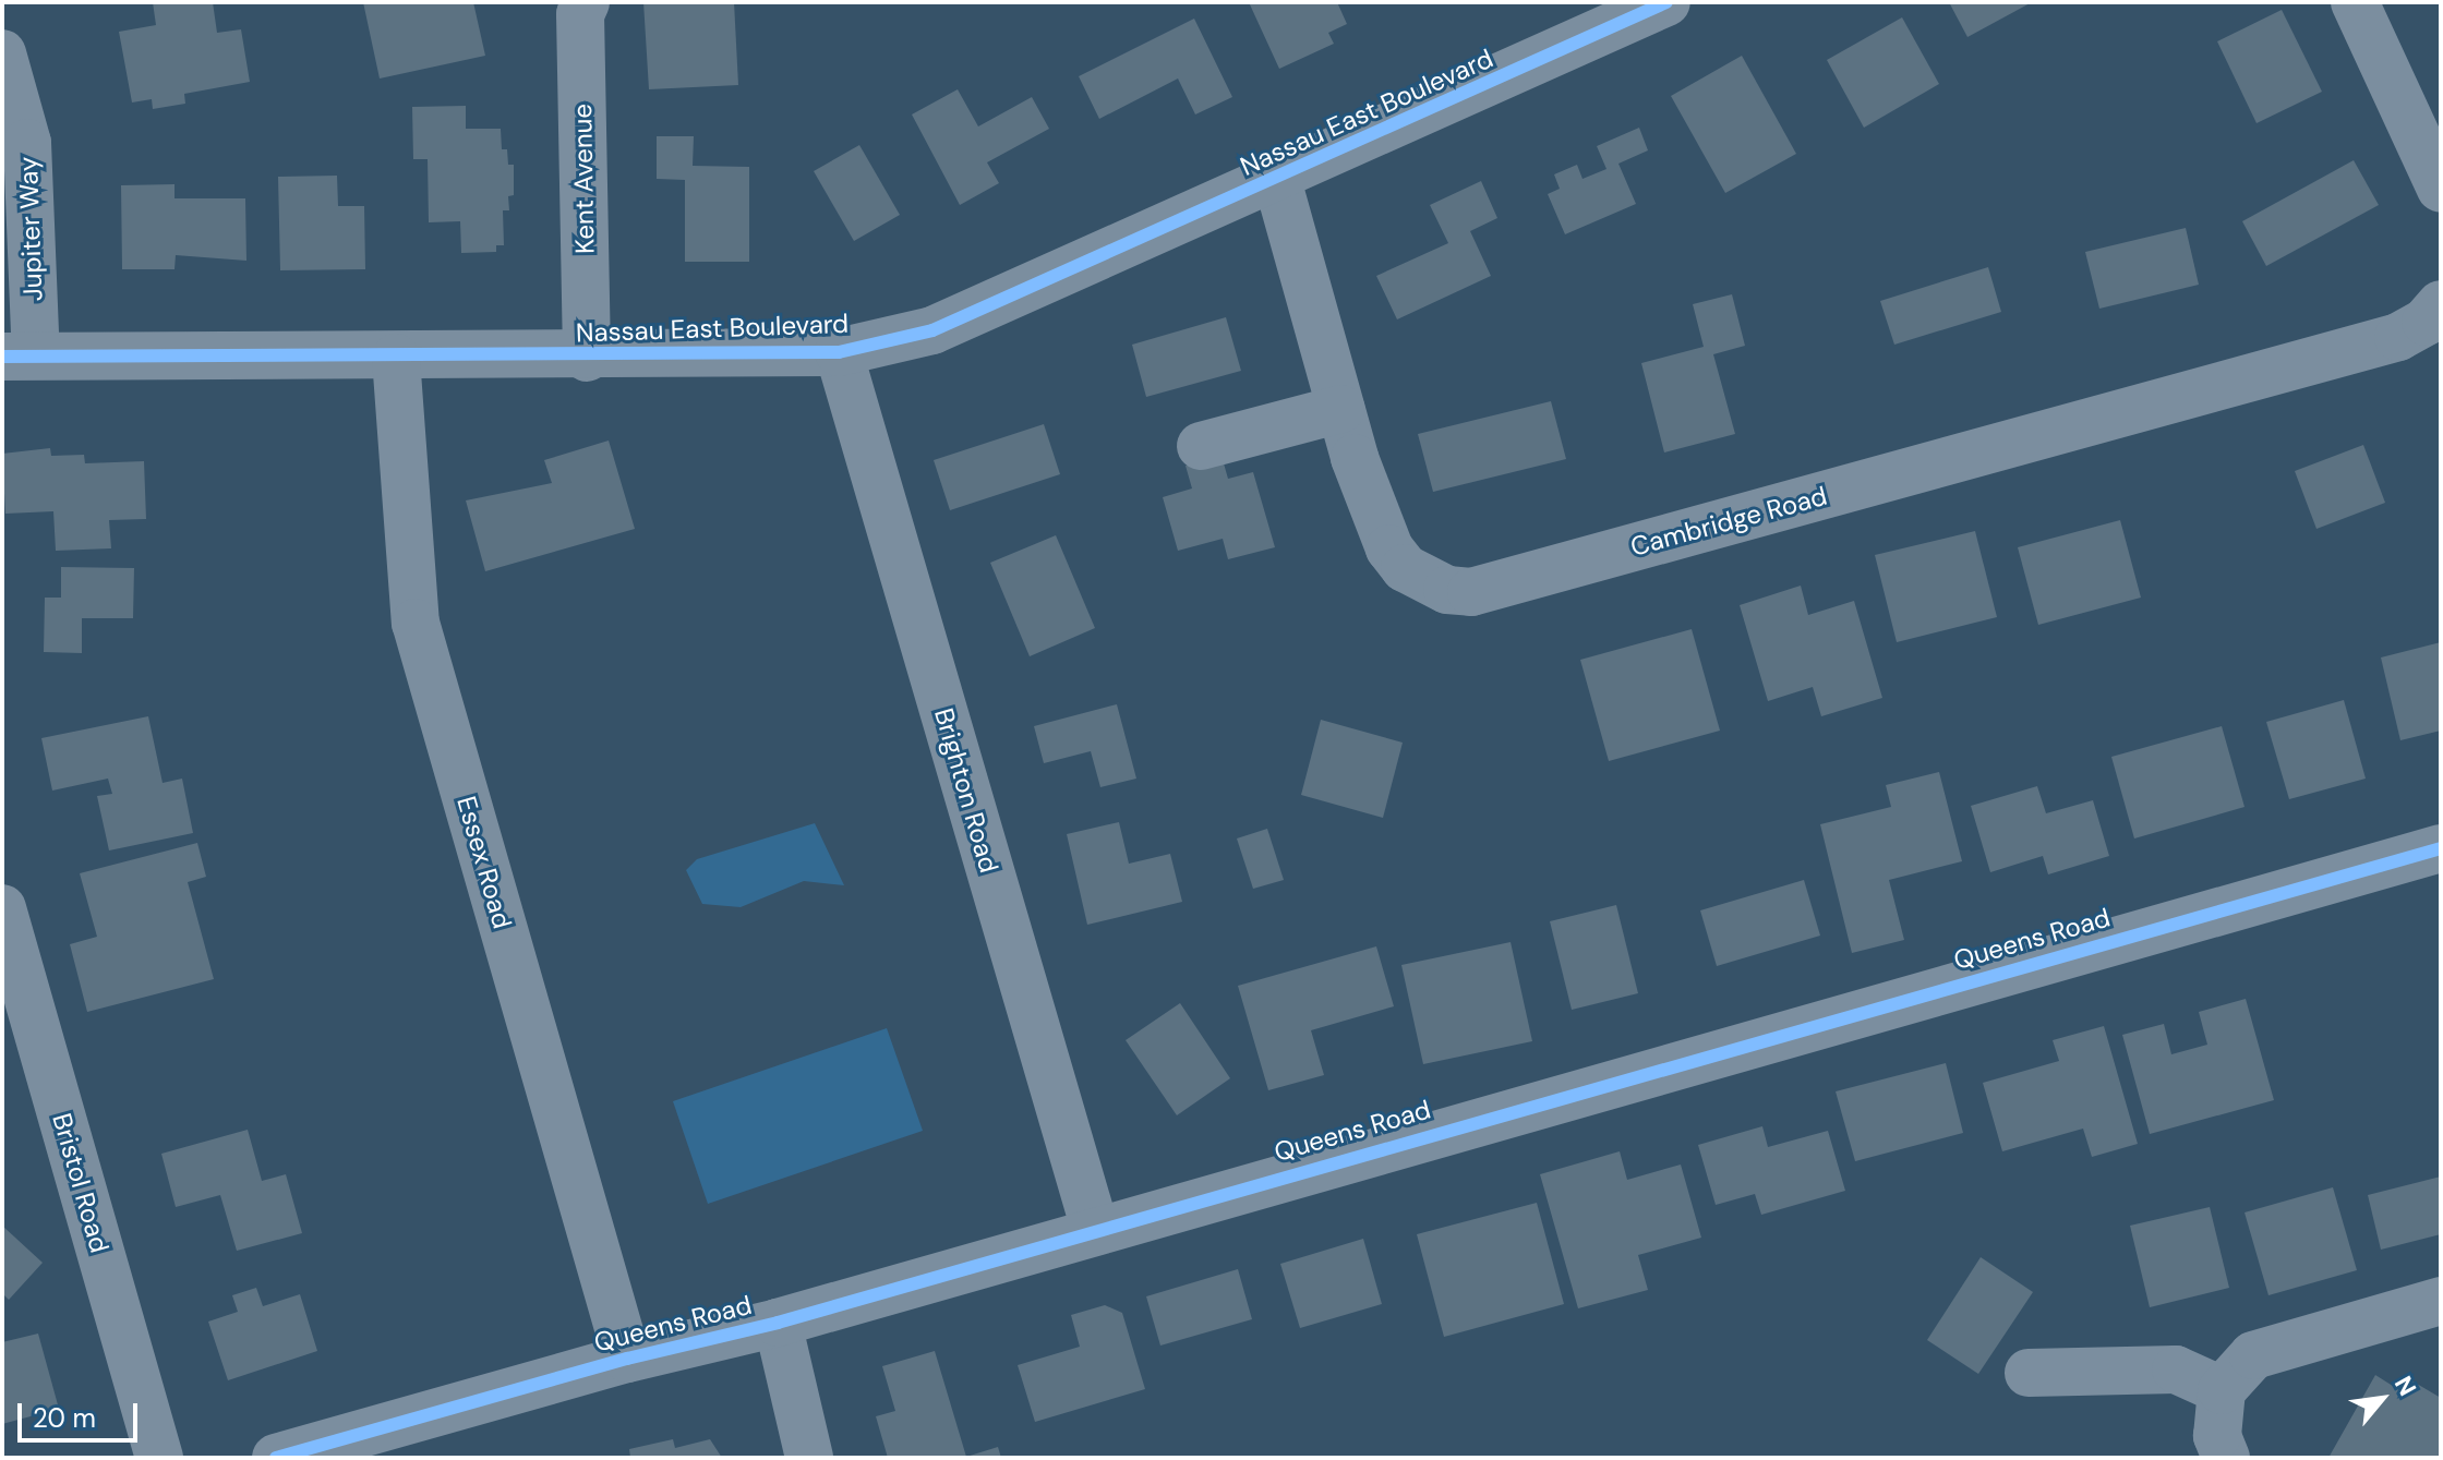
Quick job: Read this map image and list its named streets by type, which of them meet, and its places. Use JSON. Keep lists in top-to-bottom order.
{
  "streets": {
    "street": [
      "Nassau East Boulevard",
      "Kent Avenue",
      "Jupiter Way",
      "Cambridge Road",
      "Brighton Road",
      "Essex Road",
      "Queens Road",
      "Bristol Road"
    ]
  },
  "crossings": [
    ["Nassau East Boulevard", "Kent Avenue"],
    ["Nassau East Boulevard", "Jupiter Way"],
    ["Nassau East Boulevard", "Cambridge Road"],
    ["Nassau East Boulevard", "Brighton Road"],
    ["Nassau East Boulevard", "Essex Road"],
    ["Brighton Road", "Queens Road"],
    ["Essex Road", "Queens Road"]
  ],
  "scale_bar": "20 m",
  "north": "top right"
}
